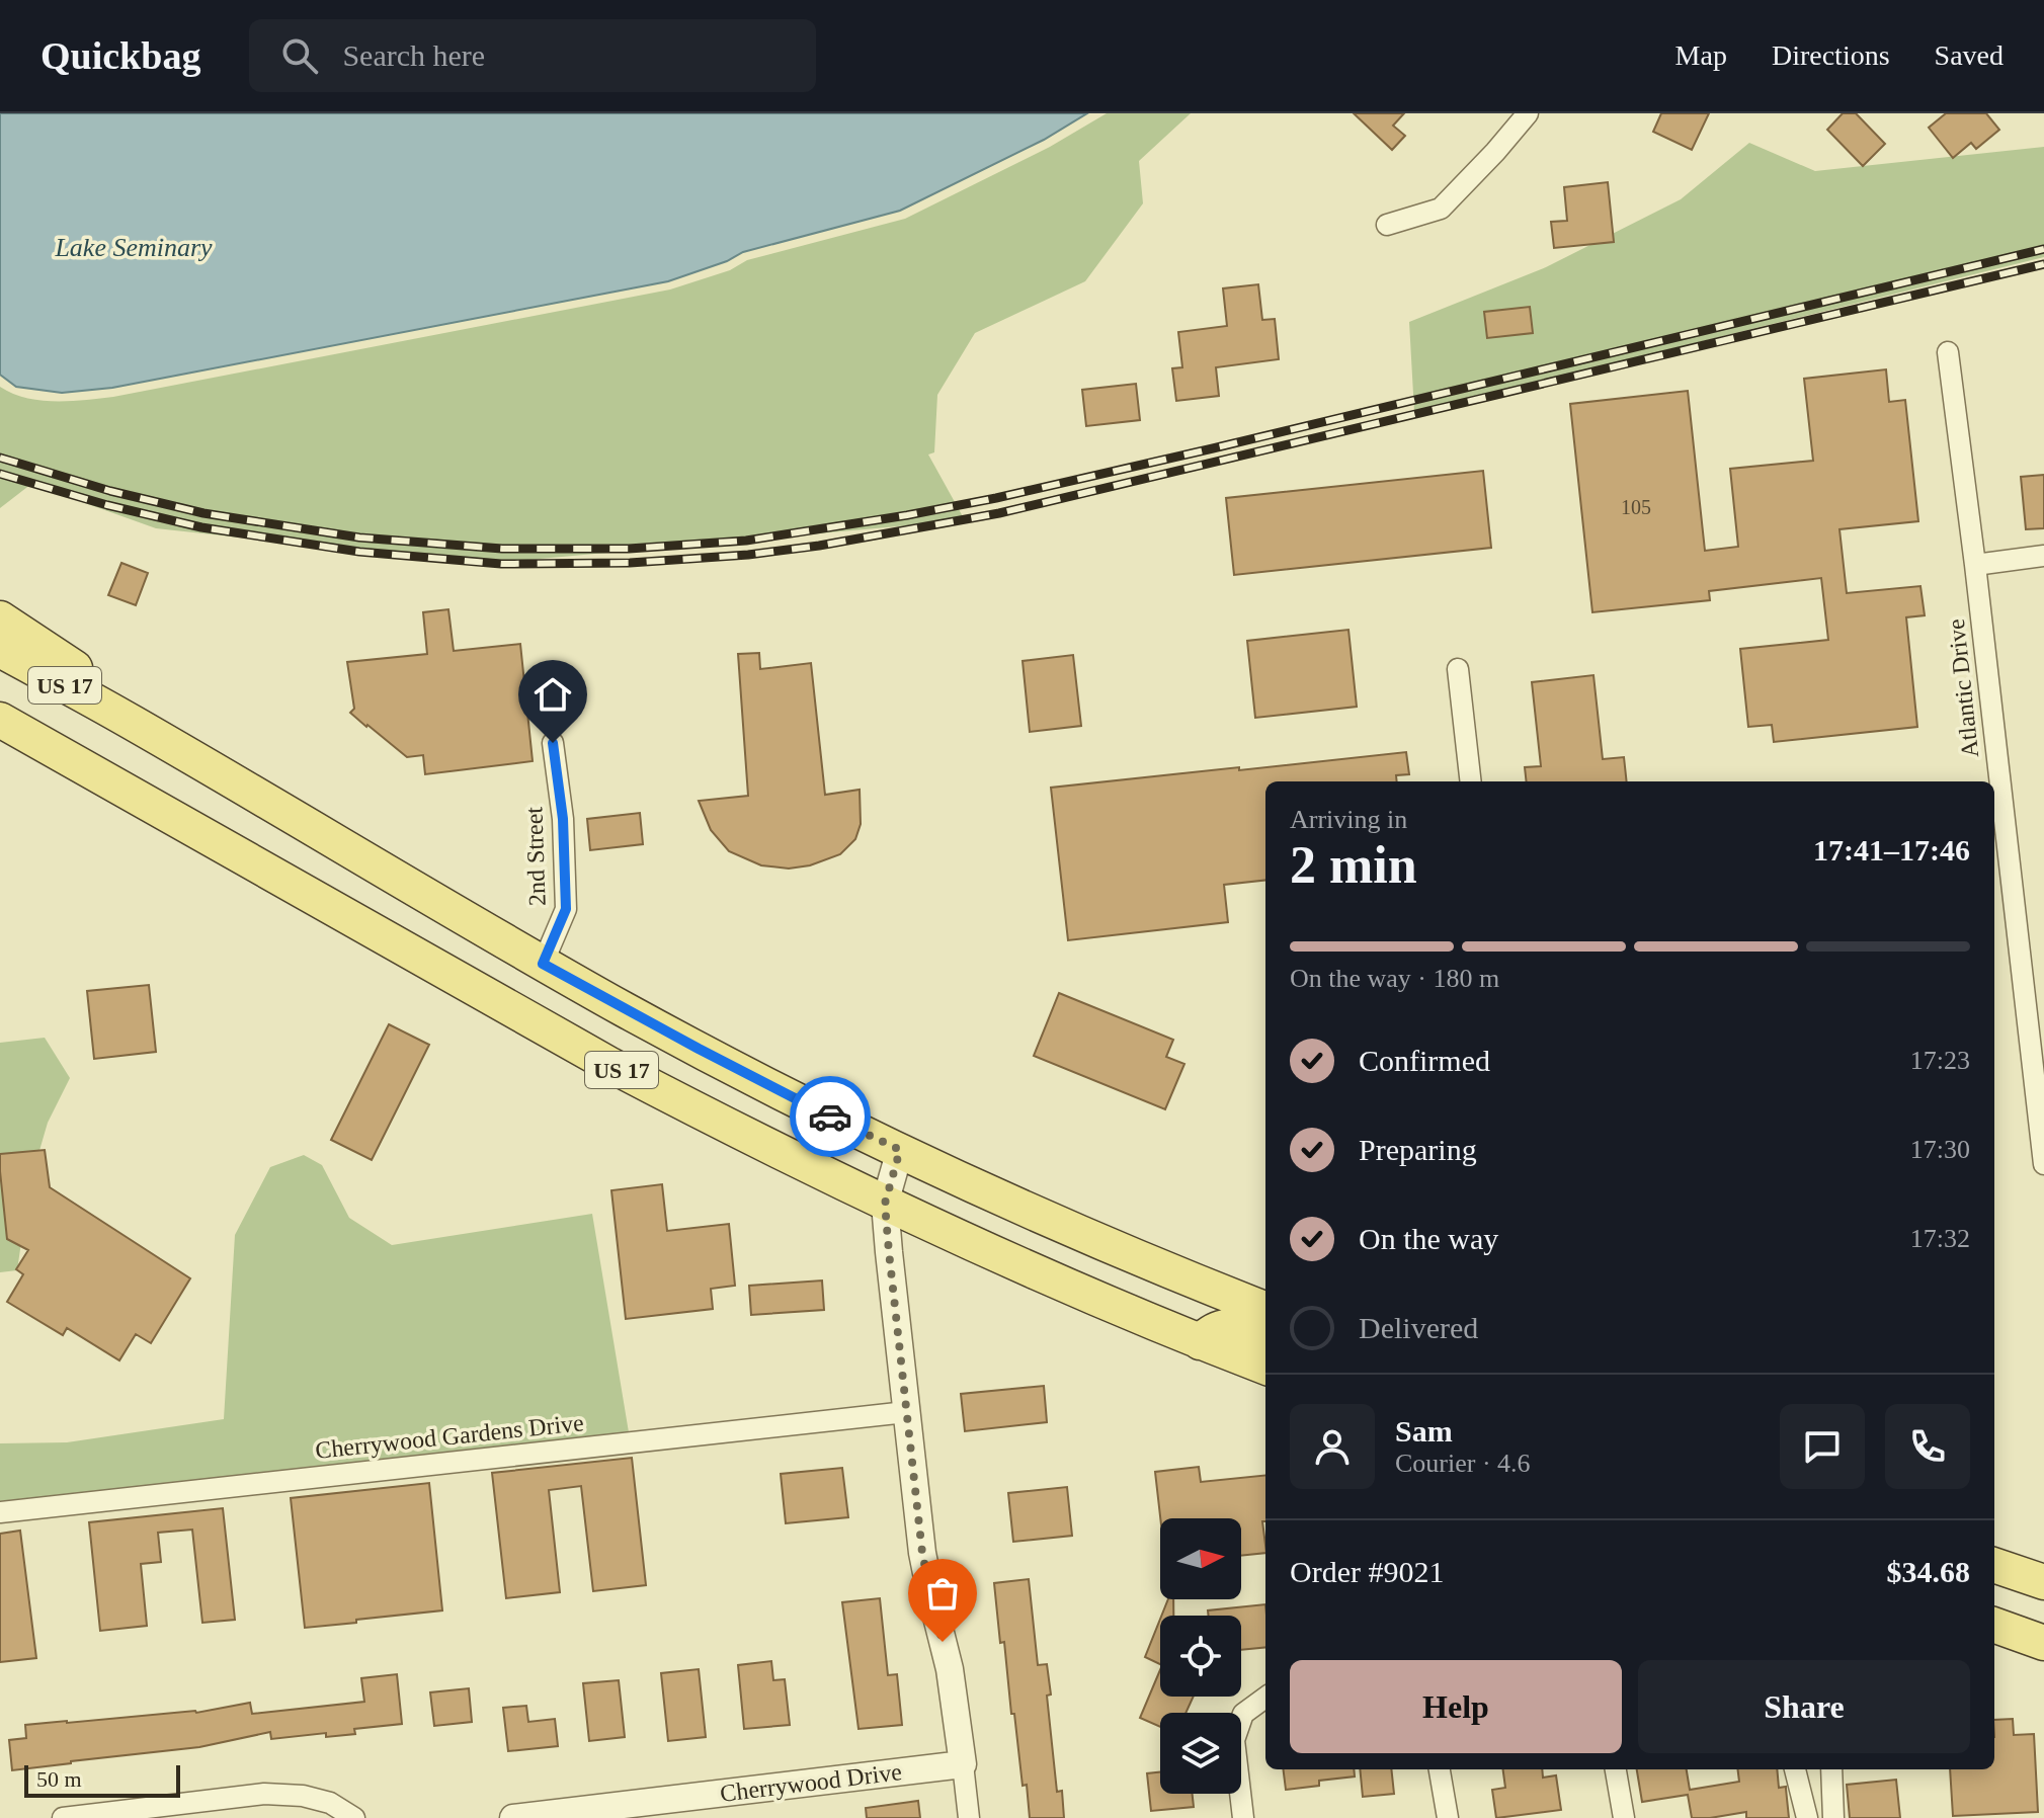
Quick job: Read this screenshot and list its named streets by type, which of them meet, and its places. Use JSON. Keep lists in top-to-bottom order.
{
  "streets": {
    "main road": ["US 17"],
    "street": [
      "Atlantic Drive",
      "2nd Street",
      "Cherrywood Gardens Drive",
      "Cherrywood Drive"
    ]
  },
  "crossings": [
    ["US 17", "2nd Street"]
  ],
  "water": ["Lake Seminary"],
  "house_numbers": ["105"],
  "scale_bar": "50 m",
  "north": "right",
  "page": {
    "header": "Quickbag",
    "search": "Search here",
    "nav": ["Map", "Directions", "Saved"],
    "heading": ["2 min", "Arriving in", "17:41–17:46"],
    "panel": [
      "Sam",
      "Courier · 4.6",
      "Order #9021",
      "$34.68"
    ],
    "bar": "On the way · 180 m",
    "list": [
      ["Confirmed", "17:23"],
      ["Preparing", "17:30"],
      ["On the way", "17:32"],
      "Delivered"
    ],
    "buttons": ["Help", "Share"],
    "scale": "50 m"
  }
}
